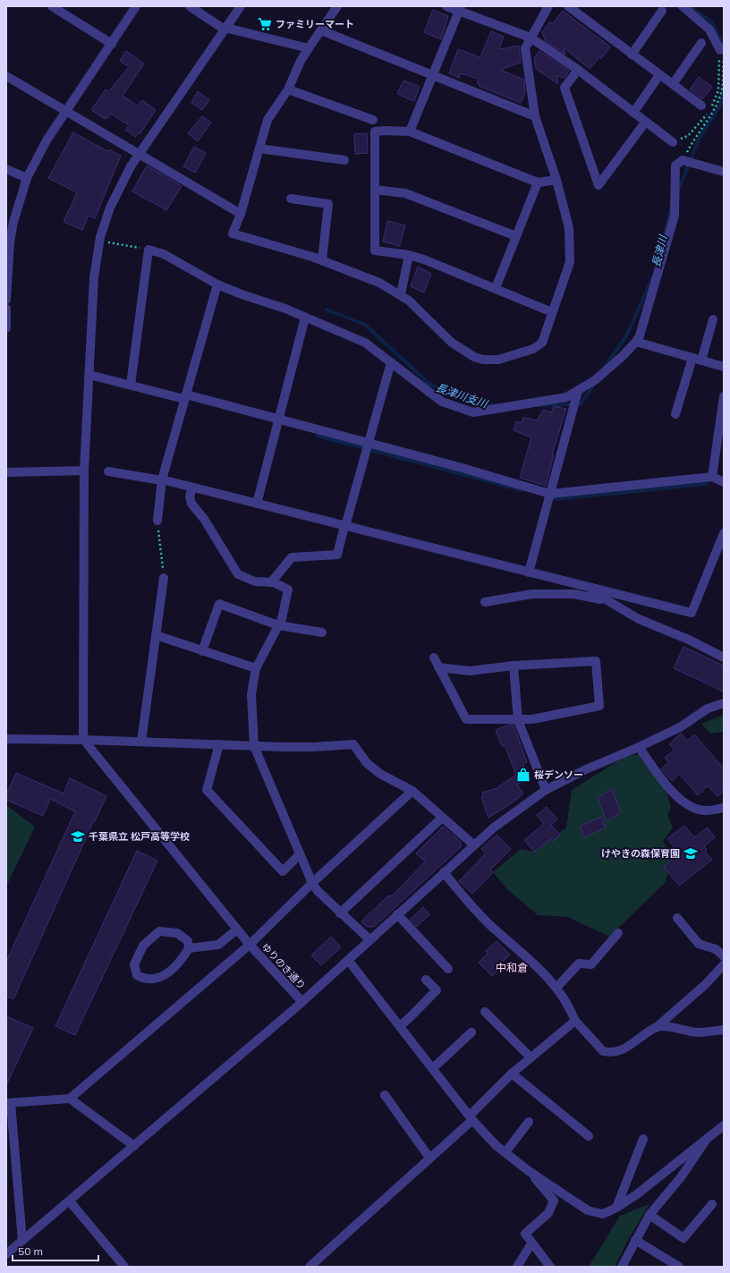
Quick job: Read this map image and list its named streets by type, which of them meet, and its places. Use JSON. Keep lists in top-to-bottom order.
{
  "streets": {
    "street": ["ゆりのき通り"]
  },
  "districts": ["中和倉"],
  "water": ["長津川", "長津川支川"],
  "places": {
    "supermarket": ["ファミリーマート"],
    "shop": ["桜デンソー"],
    "school or university": ["千葉県立 松戸高等学校", "けやきの森保育園"]
  },
  "scale_bar": "50 m"
}
